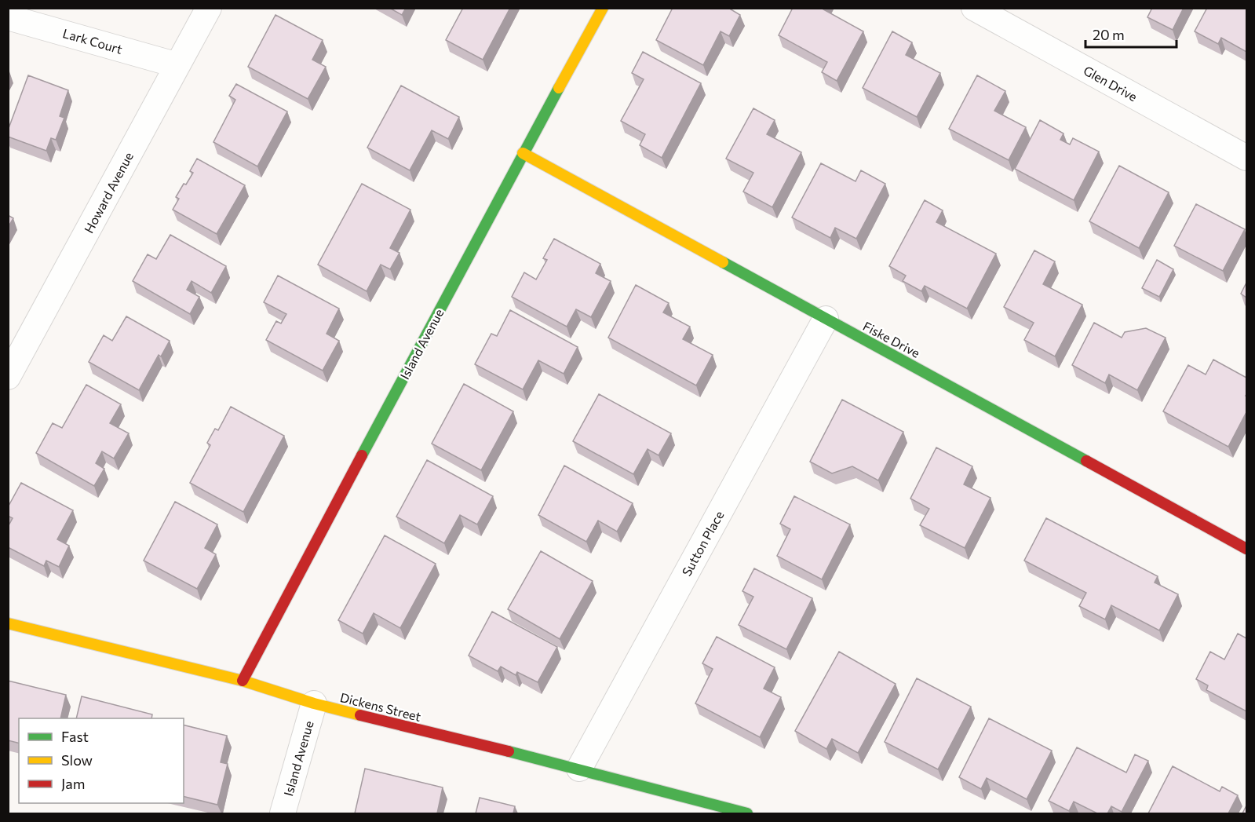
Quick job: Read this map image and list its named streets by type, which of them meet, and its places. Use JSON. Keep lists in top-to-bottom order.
{
  "streets": {
    "street": [
      "Lark Court",
      "Glen Drive",
      "Howard Avenue",
      "Fiske Drive",
      "Island Avenue",
      "Sutton Place",
      "Dickens Street"
    ]
  },
  "crossings": [
    ["Lark Court", "Howard Avenue"],
    ["Fiske Drive", "Island Avenue"],
    ["Fiske Drive", "Sutton Place"],
    ["Island Avenue", "Dickens Street"],
    ["Sutton Place", "Dickens Street"]
  ],
  "legend": ["Fast", "Slow", "Jam"],
  "scale_bar": "20 m"
}
